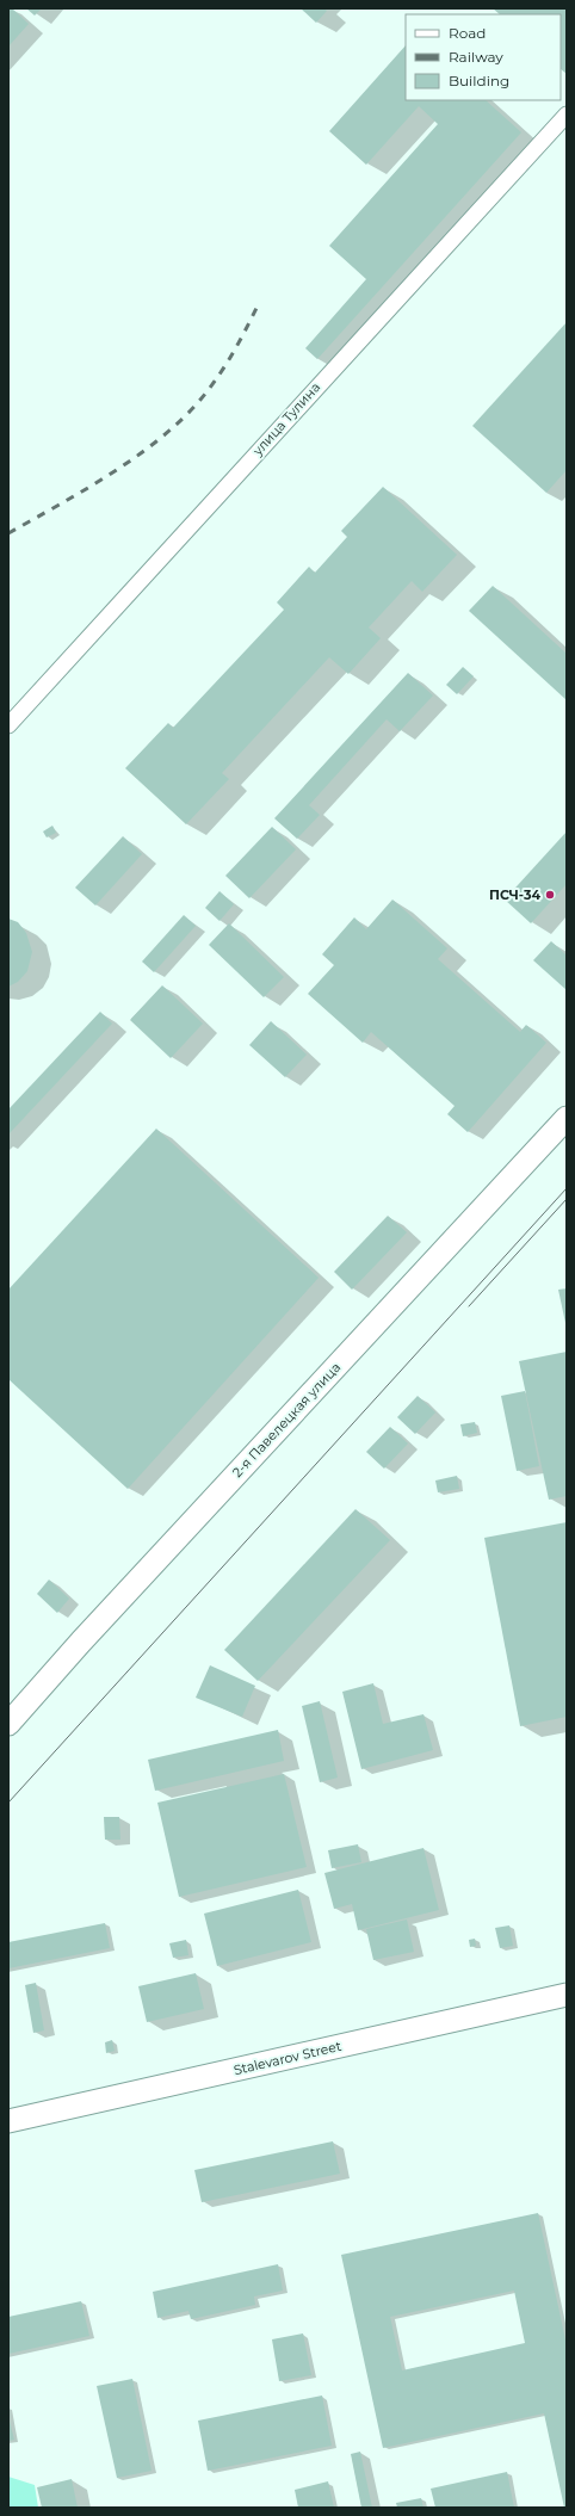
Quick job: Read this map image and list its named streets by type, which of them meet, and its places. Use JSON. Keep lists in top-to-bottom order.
{
  "streets": {
    "main road": ["2-я Павелецкая улица", "Stalevarov Street"],
    "street": ["улица Тулина"]
  },
  "places": ["ПСЧ-34"],
  "legend": ["Road", "Railway", "Building"]
}
